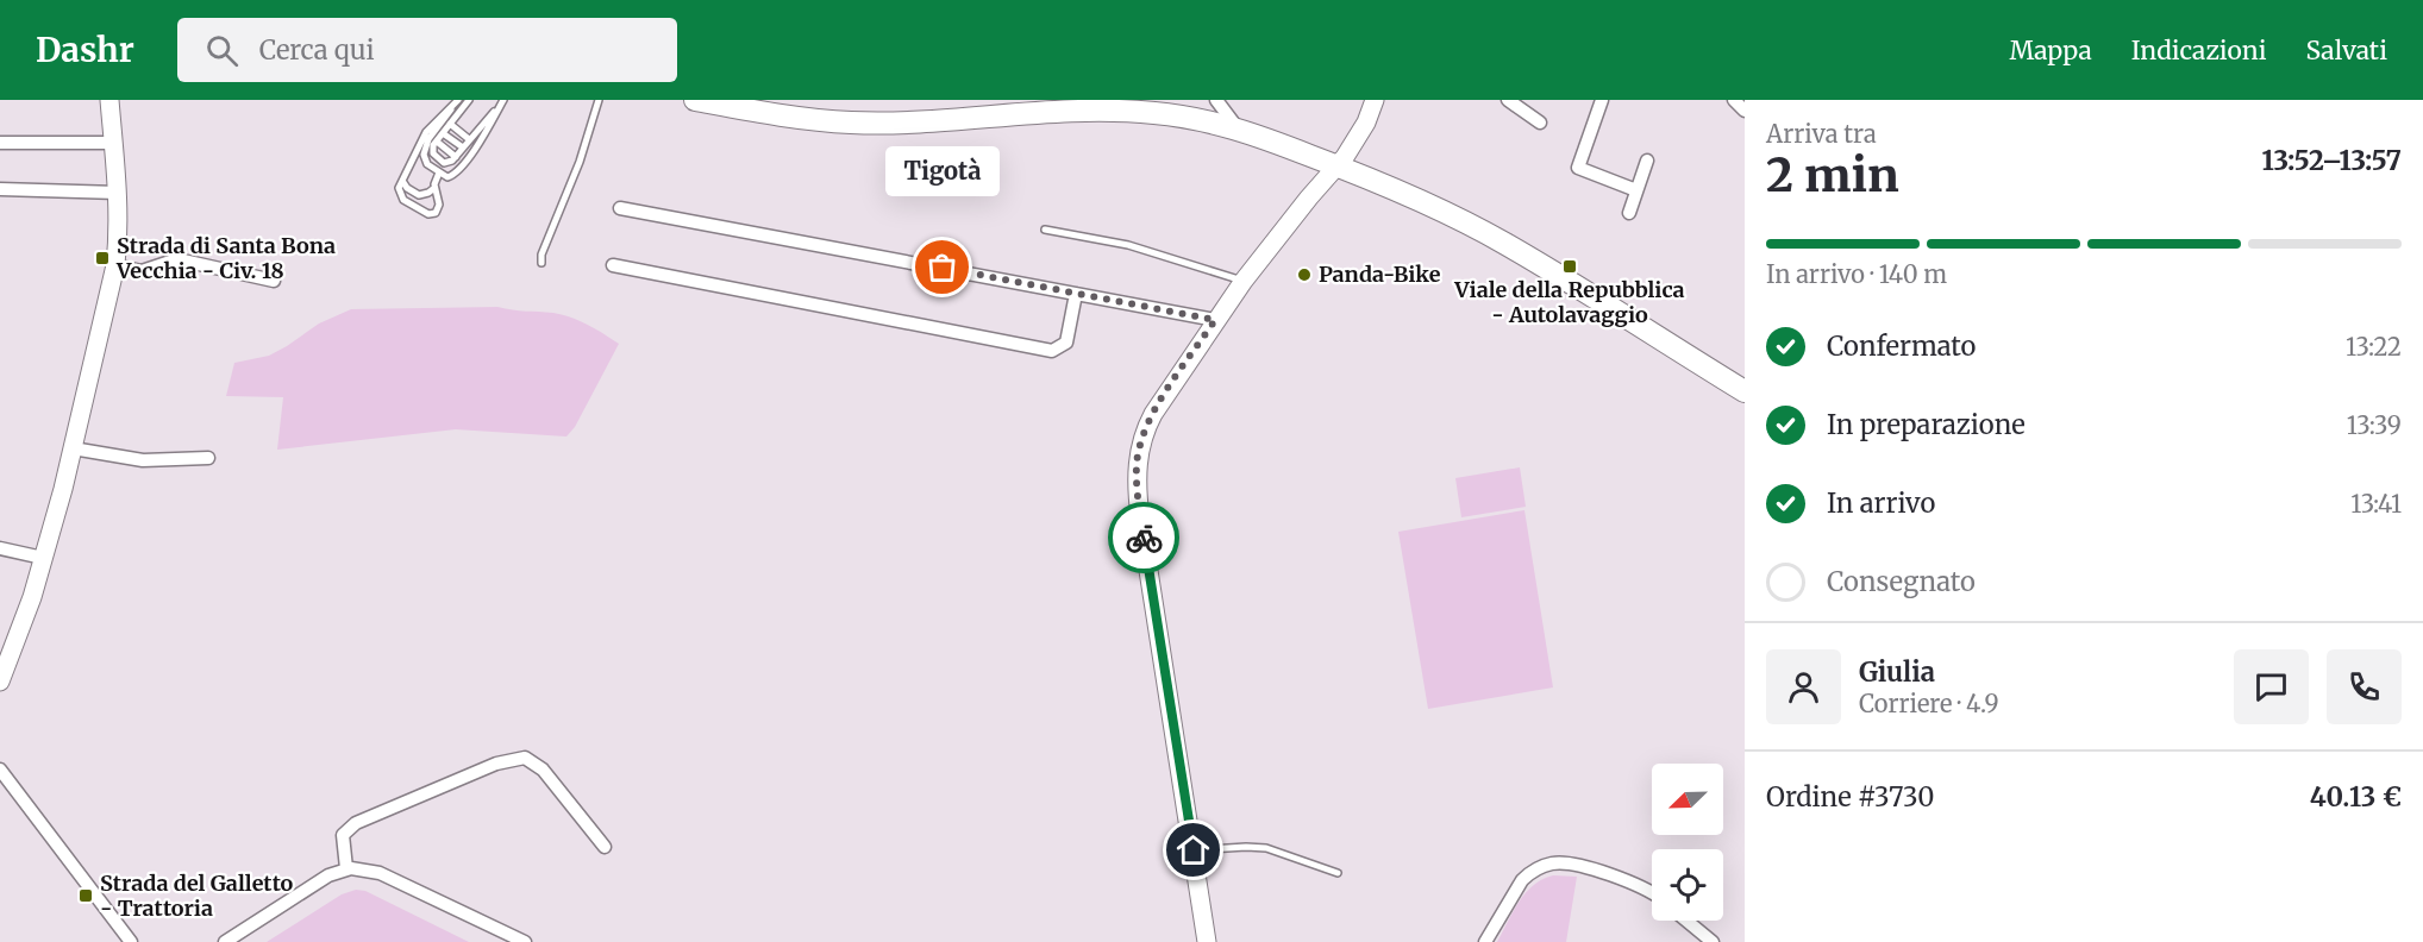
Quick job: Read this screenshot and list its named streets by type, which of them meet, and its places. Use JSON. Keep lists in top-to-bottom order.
{
  "places": {
    "transit": ["Strada di Santa Bona Vecchia - Civ. 18", "Viale della Repubblica - Autolavaggio", "Strada del Galletto - Trattoria"],
    "other": ["Tigotà", "Panda-Bike"]
  },
  "north": "bottom left",
  "page": {
    "header": "Dashr",
    "search": "Cerca qui",
    "nav": ["Mappa", "Indicazioni", "Salvati"],
    "heading": ["2 min", "Arriva tra", "13:52–13:57"],
    "panel": [
      "Giulia",
      "Corriere · 4.9",
      "Ordine #3730",
      "40.13 €"
    ],
    "bubble": "Tigotà",
    "bar": "In arrivo · 140 m",
    "list": [
      ["Confermato", "13:22"],
      ["In preparazione", "13:39"],
      ["In arrivo", "13:41"],
      "Consegnato"
    ]
  }
}
